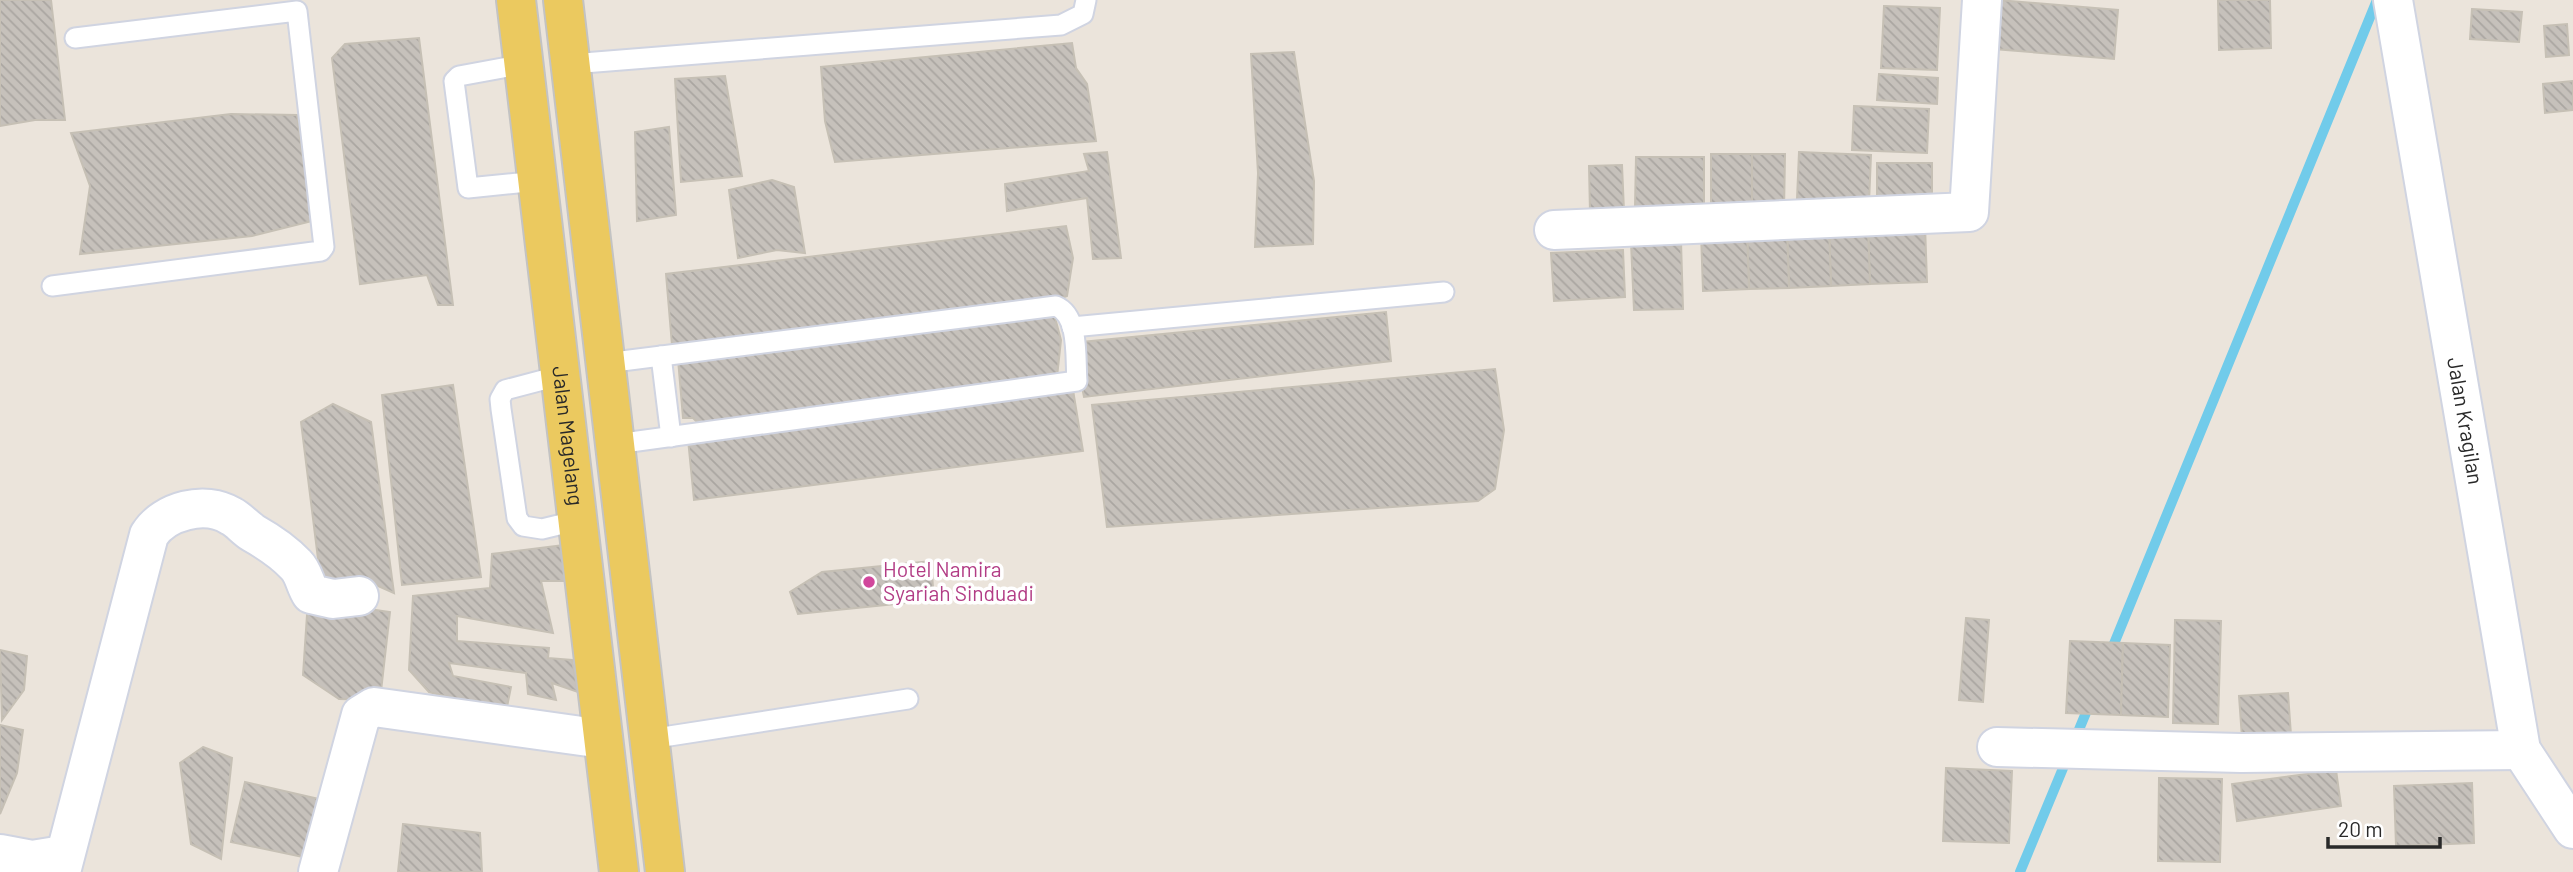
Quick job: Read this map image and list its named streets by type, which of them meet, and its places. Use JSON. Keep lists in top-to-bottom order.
{
  "streets": {
    "main road": ["Jalan Magelang"],
    "street": ["Jalan Kragilan"]
  },
  "places": ["Hotel Namira Syariah Sinduadi"],
  "scale_bar": "20 m"
}
